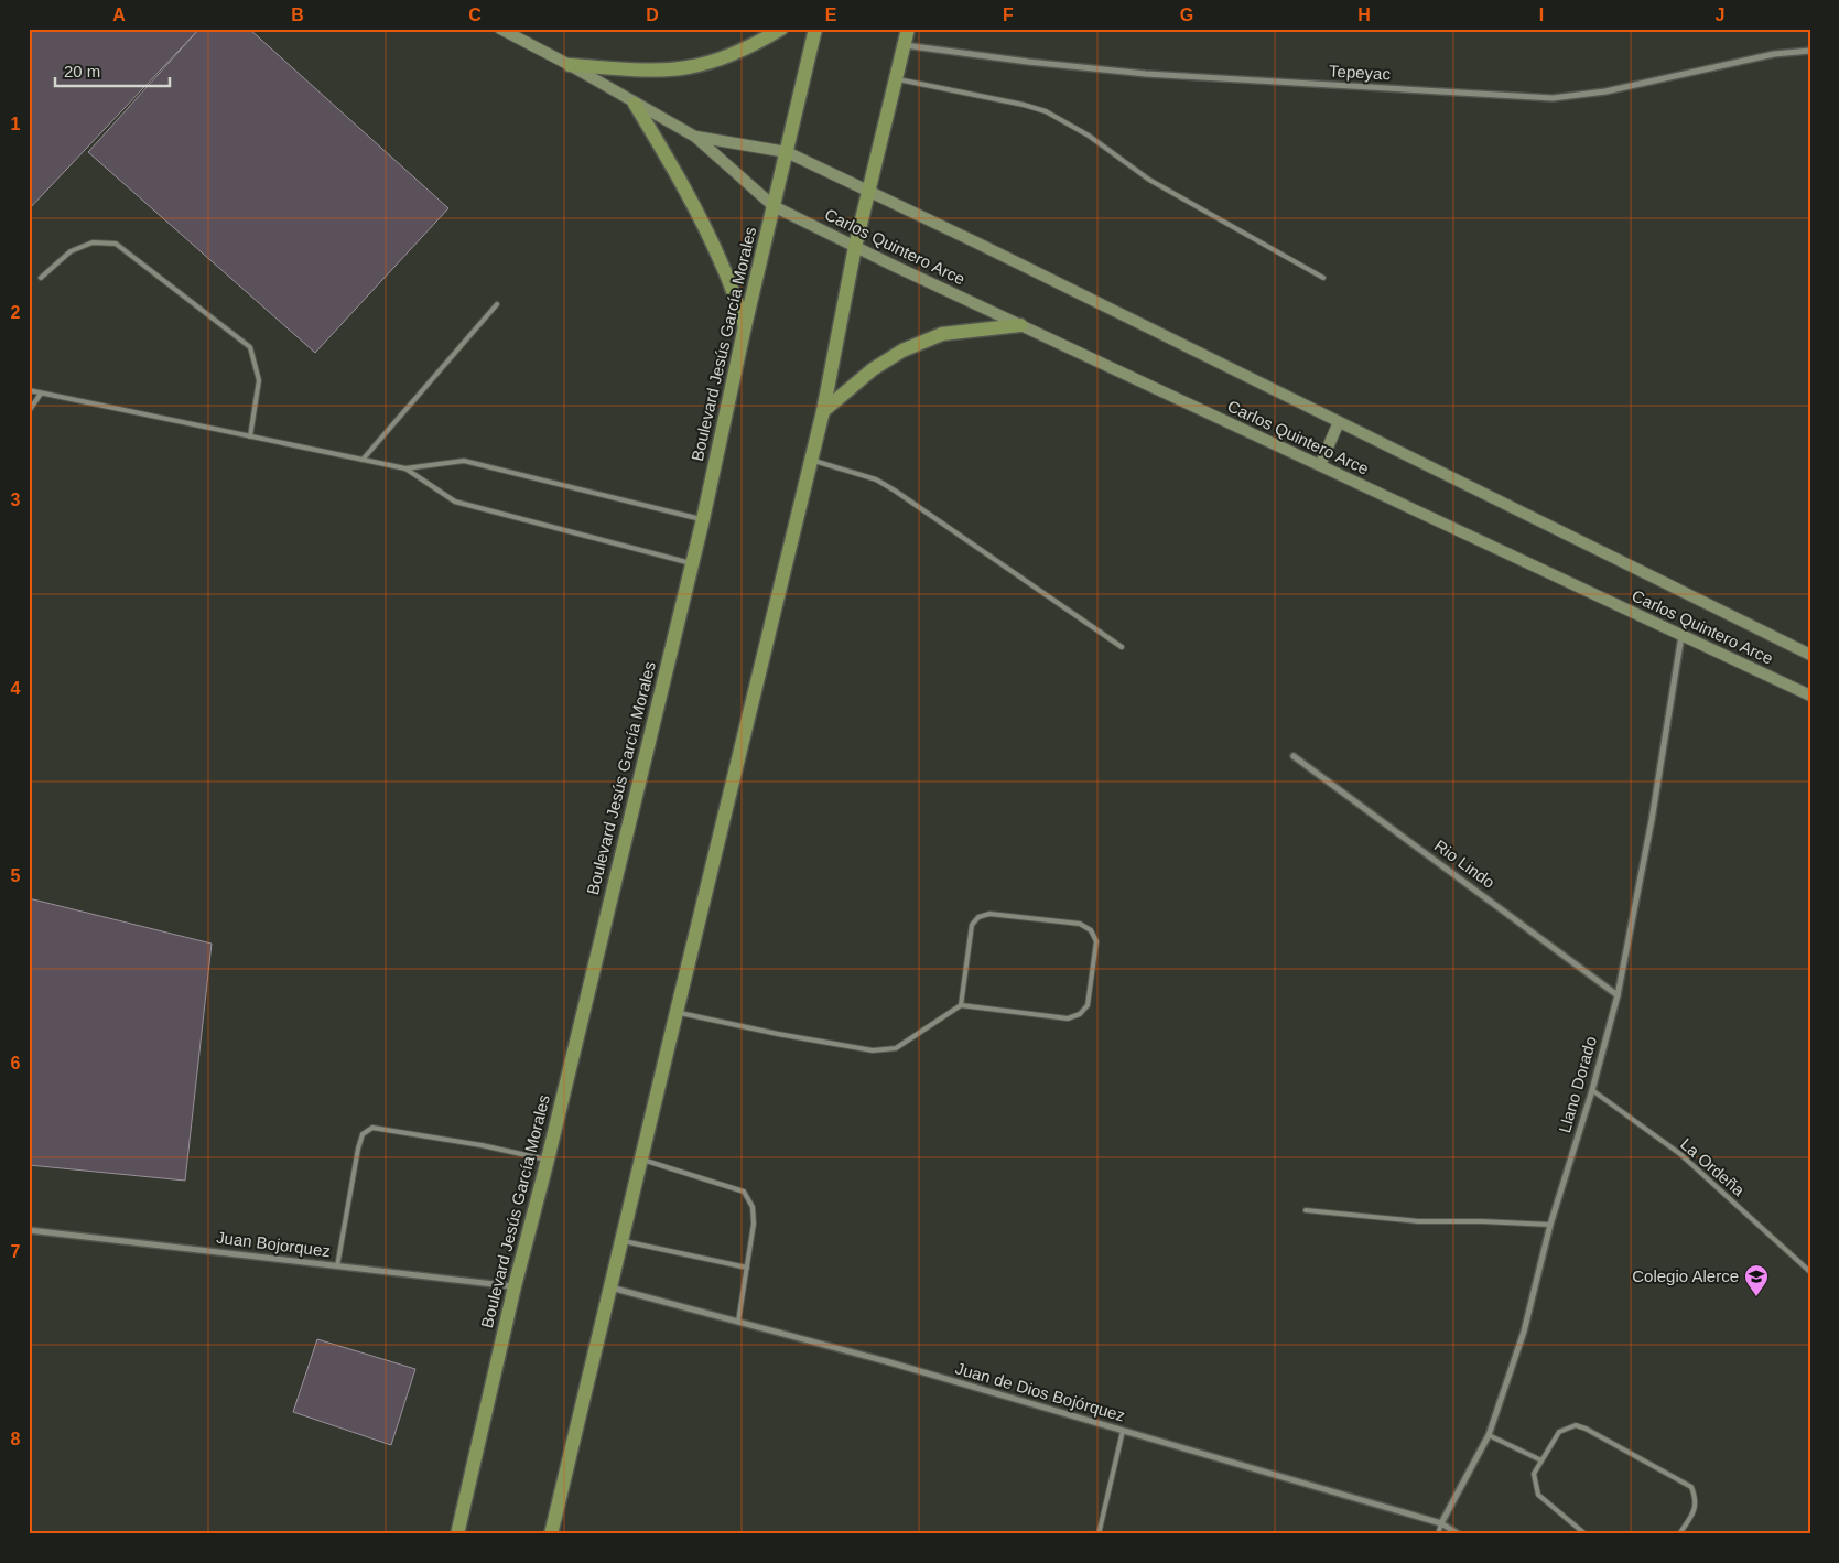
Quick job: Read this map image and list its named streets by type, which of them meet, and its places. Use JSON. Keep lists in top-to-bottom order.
{
  "streets": {
    "main road": ["Carlos Quintero Arce", "Boulevard Jesús García Morales"],
    "street": [
      "Tepeyac",
      "Rio Lindo",
      "Llano Dorado",
      "Juan Bojorquez",
      "Juan de Dios Bojórquez"
    ],
    "lane": ["La Ordeña"]
  },
  "crossings": [
    ["Carlos Quintero Arce", "Boulevard Jesús García Morales"],
    ["Carlos Quintero Arce", "Llano Dorado"],
    ["Boulevard Jesús García Morales", "Juan Bojorquez"],
    ["Rio Lindo", "Llano Dorado"],
    ["Llano Dorado", "La Ordeña"],
    ["Llano Dorado", "Juan de Dios Bojórquez"]
  ],
  "places": {
    "school or university": ["Colegio Alerce"]
  },
  "scale_bar": "20 m",
  "grid": {
    "columns": [
      "A",
      "B",
      "C",
      "D",
      "E",
      "F",
      "G",
      "H",
      "I",
      "J"
    ],
    "rows": [
      "1",
      "2",
      "3",
      "4",
      "5",
      "6",
      "7",
      "8"
    ]
  }
}
